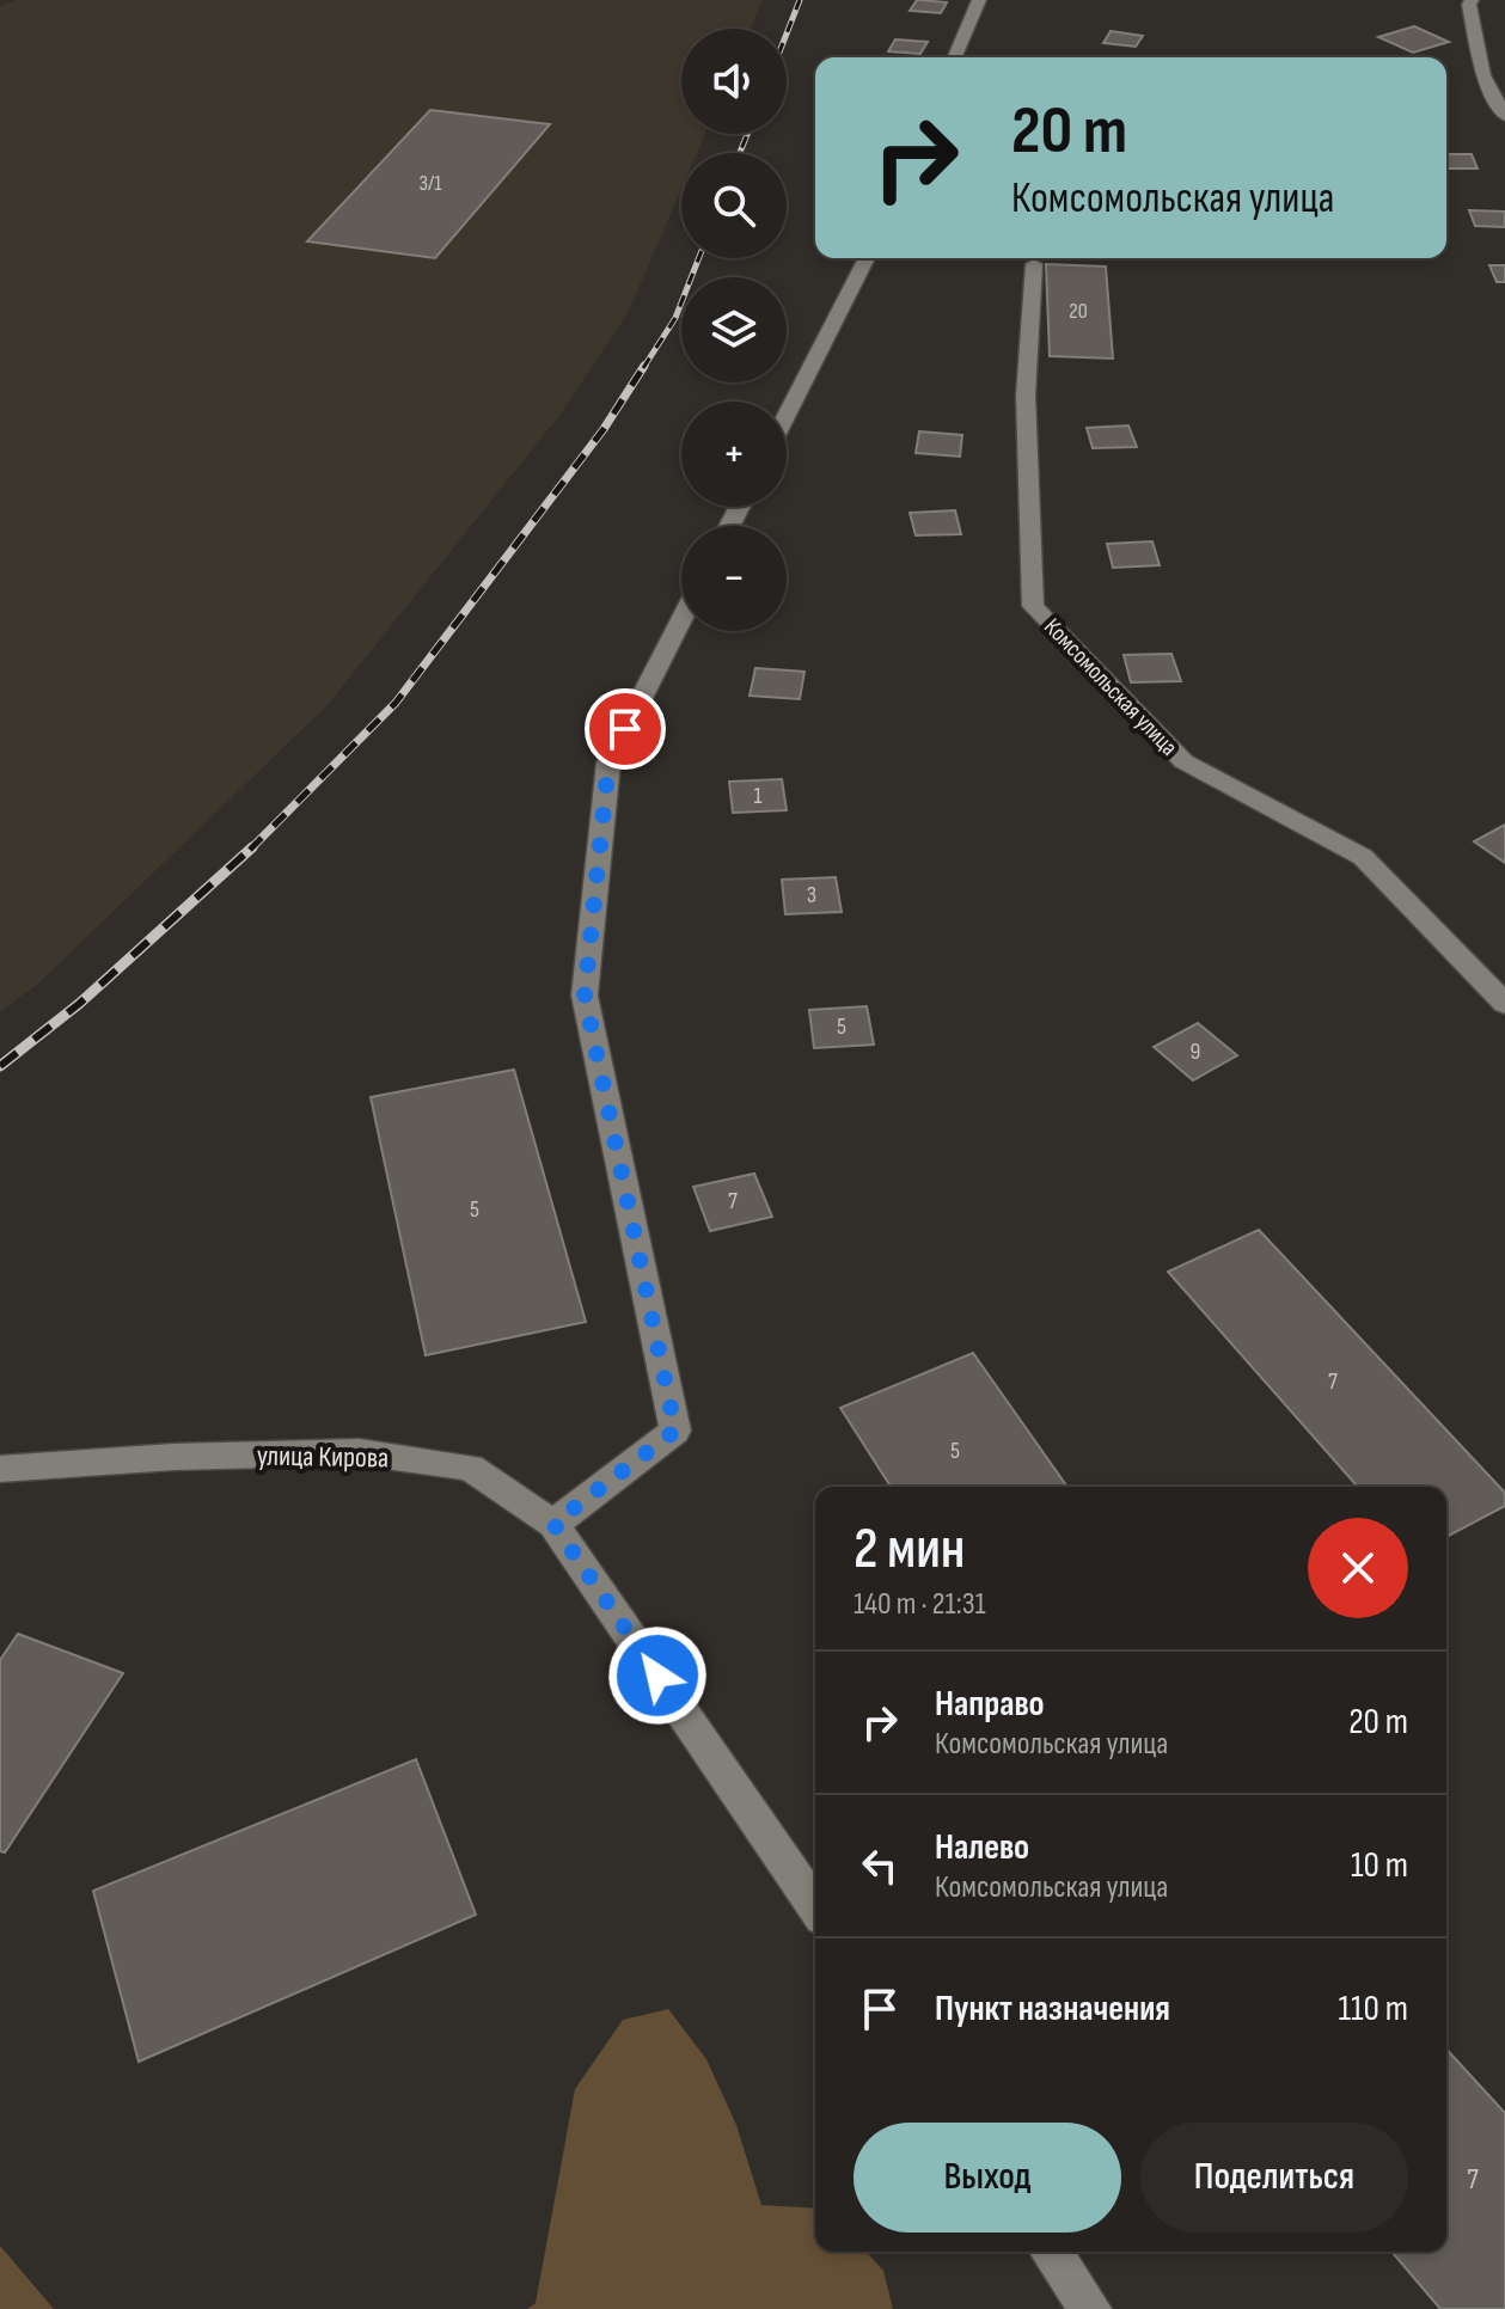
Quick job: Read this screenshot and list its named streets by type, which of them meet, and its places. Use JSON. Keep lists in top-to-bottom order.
{
  "streets": {
    "street": ["Комсомольская улица", "улица Кирова"]
  },
  "house_numbers": [
    "3/1",
    "20",
    "1",
    "3",
    "5",
    "9",
    "7",
    "5",
    "7",
    "5",
    "7"
  ],
  "page": {
    "map_buttons": ["+", "−"],
    "turn": ["20 m", "Комсомольская улица"],
    "heading": ["2 мин", "140 m · 21:31"],
    "list": [
      {
        "name": "Направо",
        "note": "Комсомольская улица",
        "value": "20 m"
      },
      {
        "name": "Налево",
        "note": "Комсомольская улица",
        "value": "10 m"
      },
      {
        "name": "Пункт назначения",
        "value": "110 m"
      }
    ],
    "buttons": ["Выход", "Поделиться"]
  }
}
